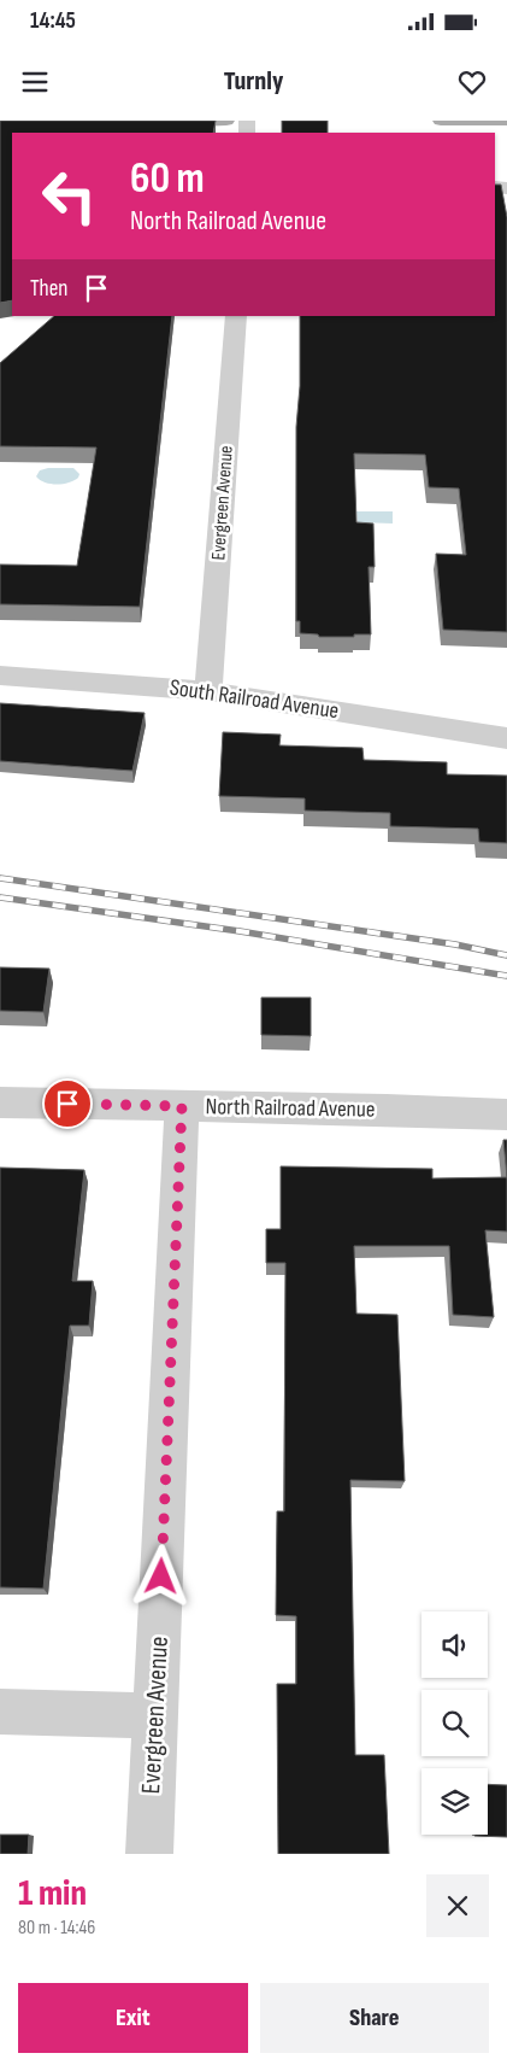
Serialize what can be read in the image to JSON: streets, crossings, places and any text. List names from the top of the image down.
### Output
{
  "streets": {
    "street": ["Evergreen Avenue", "South Railroad Avenue", "North Railroad Avenue"]
  },
  "crossings": [
    ["Evergreen Avenue", "South Railroad Avenue"],
    ["Evergreen Avenue", "North Railroad Avenue"]
  ],
  "page": {
    "status": "14:45",
    "header": "Turnly",
    "turn": ["60 m", "North Railroad Avenue"],
    "then": "Then",
    "heading": ["1 min", "80 m · 14:46"],
    "buttons": ["Exit", "Share"]
  }
}
